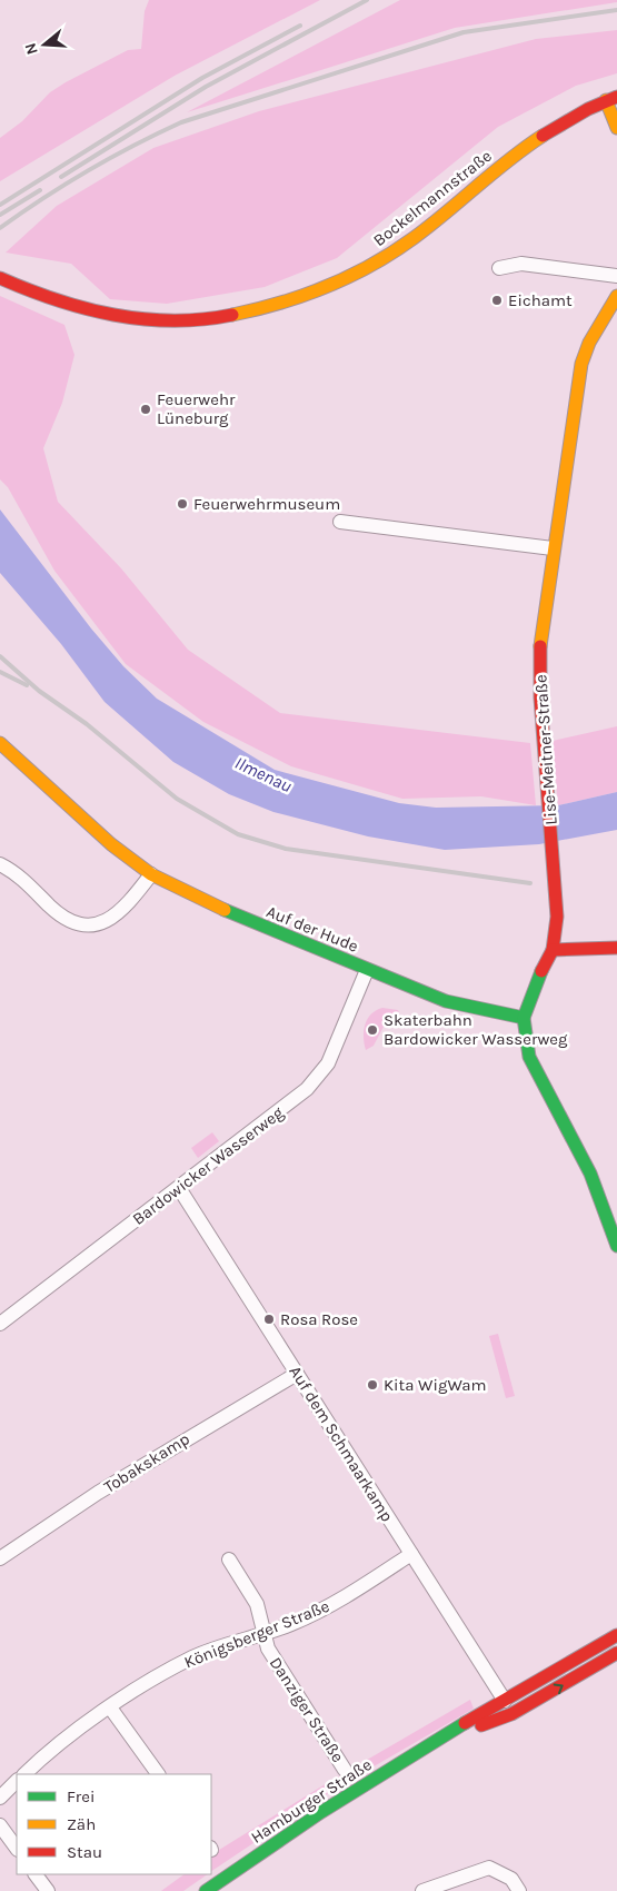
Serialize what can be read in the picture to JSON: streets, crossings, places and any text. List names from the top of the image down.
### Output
{
  "streets": {
    "main road": [
      "Bockelmannstraße",
      "Lise-Meitner-Straße",
      "Auf der Hude",
      "Hamburger Straße"
    ],
    "street": [
      "Bardowicker Wasserweg",
      "Auf dem Schmaarkamp",
      "Tobakskamp",
      "Königsberger Straße",
      "Danziger Straße"
    ]
  },
  "crossings": [
    ["Auf der Hude", "Bardowicker Wasserweg"],
    ["Bardowicker Wasserweg", "Auf dem Schmaarkamp"],
    ["Auf dem Schmaarkamp", "Tobakskamp"],
    ["Auf dem Schmaarkamp", "Königsberger Straße"],
    ["Königsberger Straße", "Danziger Straße"]
  ],
  "water": ["Ilmenau"],
  "places": [
    "Eichamt",
    "Feuerwehr Lüneburg",
    "Feuerwehrmuseum",
    "Skaterbahn Bardowicker Wasserweg",
    "Rosa Rose",
    "Kita WigWam"
  ],
  "legend": ["Frei", "Zäh", "Stau"],
  "north": "left"
}
